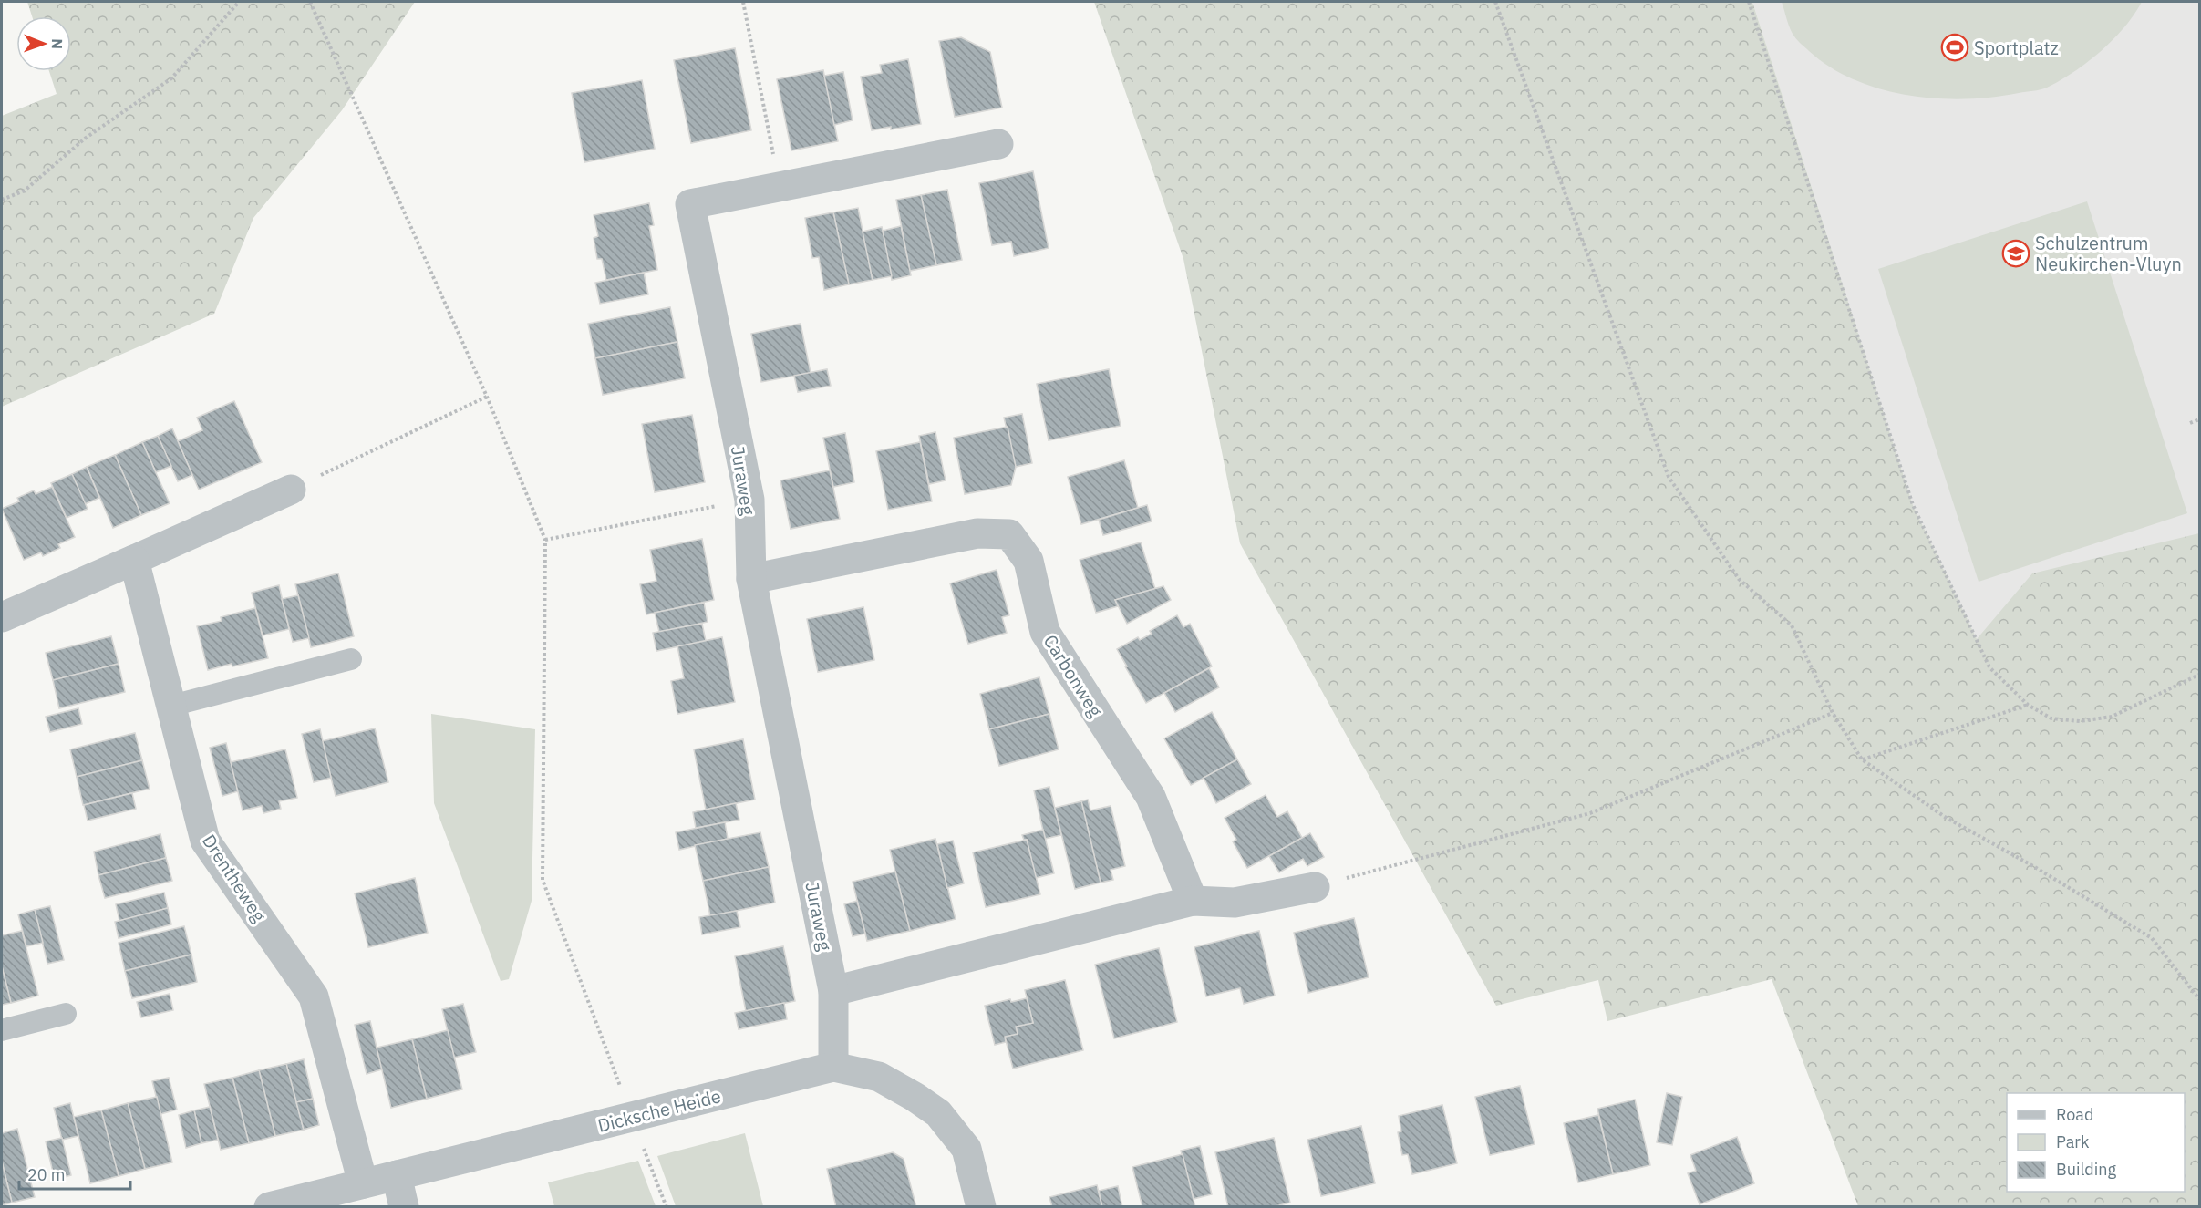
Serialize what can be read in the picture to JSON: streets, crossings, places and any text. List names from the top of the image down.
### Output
{
  "streets": {
    "street": [
      "Juraweg",
      "Carbonweg",
      "Drentheweg",
      "Dicksche Heide"
    ]
  },
  "crossings": [
    ["Juraweg", "Carbonweg"],
    ["Juraweg", "Dicksche Heide"],
    ["Drentheweg", "Dicksche Heide"]
  ],
  "places": {
    "sports": ["Sportplatz"],
    "school or university": ["Schulzentrum Neukirchen-Vluyn"]
  },
  "legend": ["Road", "Park", "Building"],
  "scale_bar": "20 m",
  "north": "right"
}
